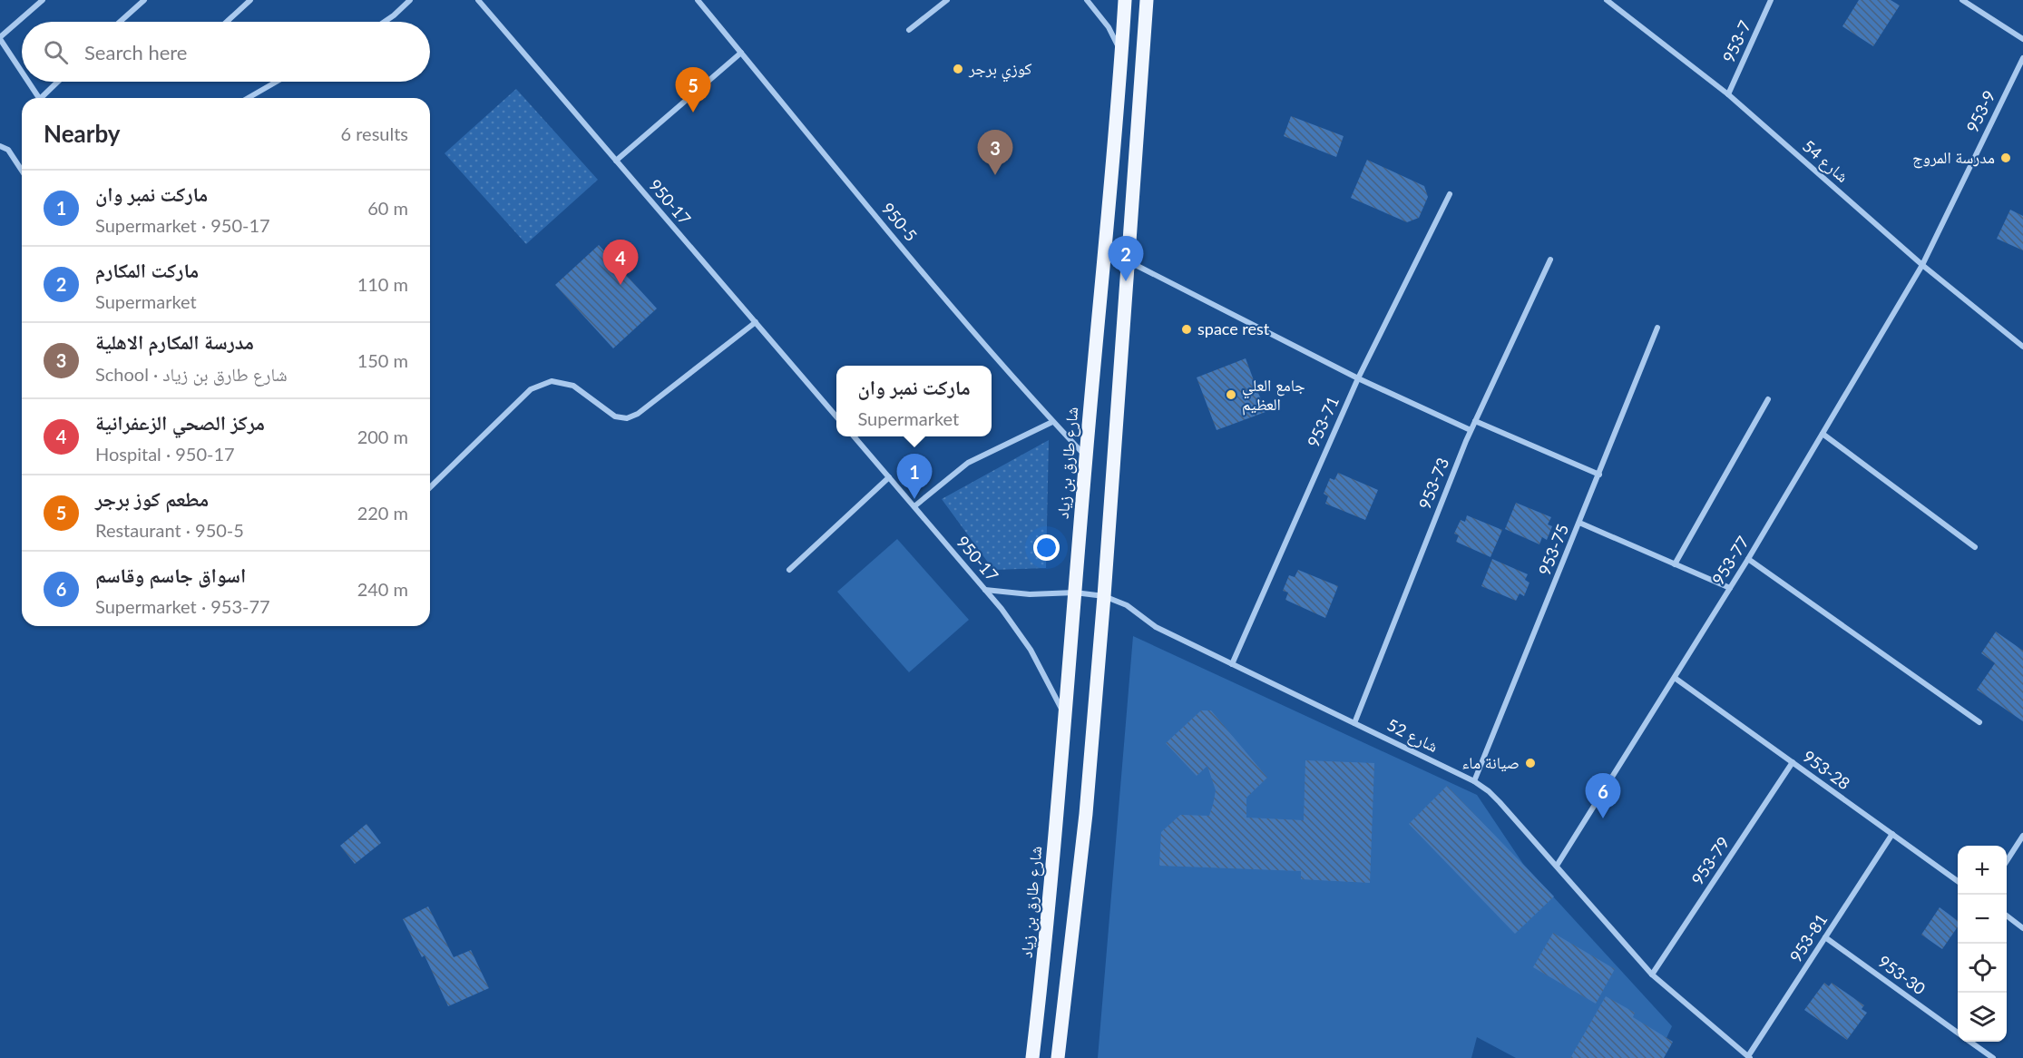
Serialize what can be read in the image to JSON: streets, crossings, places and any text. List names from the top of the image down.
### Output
{
  "streets": {
    "main road": ["شارع طارق بن زياد"],
    "street": [
      "953-7",
      "953-9",
      "شارع 54",
      "950-17",
      "950-5",
      "953-71",
      "953-73",
      "953-75",
      "953-77",
      "شارع 52",
      "953-28",
      "953-79",
      "953-81",
      "953-30"
    ]
  },
  "crossings": [
    ["953-7", "شارع 54"],
    ["953-9", "شارع 54"],
    ["953-9", "953-77"],
    ["شارع 54", "953-77"],
    ["950-17", "شارع طارق بن زياد"],
    ["950-17", "شارع 52"],
    ["950-5", "شارع طارق بن زياد"],
    ["953-71", "شارع 52"],
    ["شارع طارق بن زياد", "شارع 52"],
    ["953-73", "شارع 52"],
    ["953-75", "شارع 52"],
    ["953-77", "شارع 52"],
    ["953-77", "953-28"],
    ["شارع 52", "953-79"],
    ["شارع 52", "953-81"],
    ["953-28", "953-79"],
    ["953-28", "953-81"],
    ["953-81", "953-30"]
  ],
  "places": [
    "كوزي برجر",
    "مدرسة المروج",
    "space rest",
    "جامع العلي العظيم",
    "صيانة ماء"
  ],
  "page": {
    "search": "Search here",
    "pins": [
      "5",
      "3",
      "2",
      "4",
      "1",
      "6"
    ],
    "heading": ["Nearby", "6 results"],
    "list": [
      {
        "mark": "1",
        "name": "ماركت نمبر وان",
        "note": "Supermarket · 950-17",
        "value": "60 m"
      },
      {
        "mark": "2",
        "name": "ماركت المكارم",
        "note": "Supermarket",
        "value": "110 m"
      },
      {
        "mark": "3",
        "name": "مدرسة المكارم الاهلية",
        "note": "School · شارع طارق بن زياد",
        "value": "150 m"
      },
      {
        "mark": "4",
        "name": "مركز الصحي الزعفرانية",
        "note": "Hospital · 950-17",
        "value": "200 m"
      },
      {
        "mark": "5",
        "name": "مطعم كوز برجر",
        "note": "Restaurant · 950-5",
        "value": "220 m"
      },
      {
        "mark": "6",
        "name": "اسواق جاسم وقاسم",
        "note": "Supermarket · 953-77",
        "value": "240 m"
      }
    ],
    "popup": ["ماركت نمبر وان", "Supermarket"],
    "map_buttons": ["+", "−"]
  }
}
